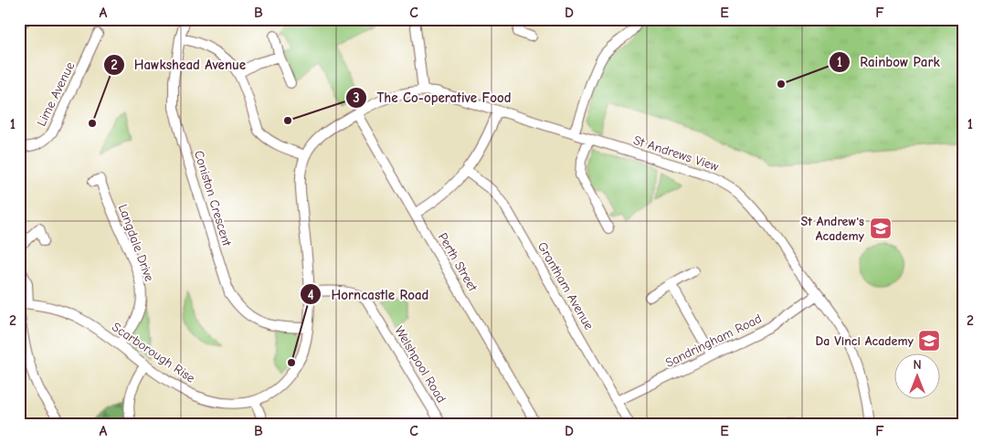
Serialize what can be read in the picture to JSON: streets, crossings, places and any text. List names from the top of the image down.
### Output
{
  "streets": {
    "street": [
      "Lime Avenue",
      "St Andrews View",
      "Coniston Crescent",
      "Langdale Drive",
      "Perth Street",
      "Grantham Avenue",
      "Sandringham Road",
      "Scarborough Rise",
      "Welshpool Road"
    ]
  },
  "crossings": [
    ["St Andrews View", "Sandringham Road"],
    ["St Andrews View", "Scarborough Rise"],
    ["Coniston Crescent", "Scarborough Rise"],
    ["Langdale Drive", "Scarborough Rise"],
    ["Perth Street", "Scarborough Rise"],
    ["Grantham Avenue", "Sandringham Road"],
    ["Scarborough Rise", "Welshpool Road"]
  ],
  "places": {
    "other": [
      "Rainbow Park",
      "The Co-operative Food",
      "Hawkshead Avenue",
      "Horncastle Road"
    ],
    "school or university": ["St Andrew's Academy", "Da Vinci Academy"]
  },
  "north": "top",
  "grid": {
    "columns": [
      "A",
      "B",
      "C",
      "D",
      "E",
      "F"
    ],
    "rows": ["1", "2"]
  }
}
